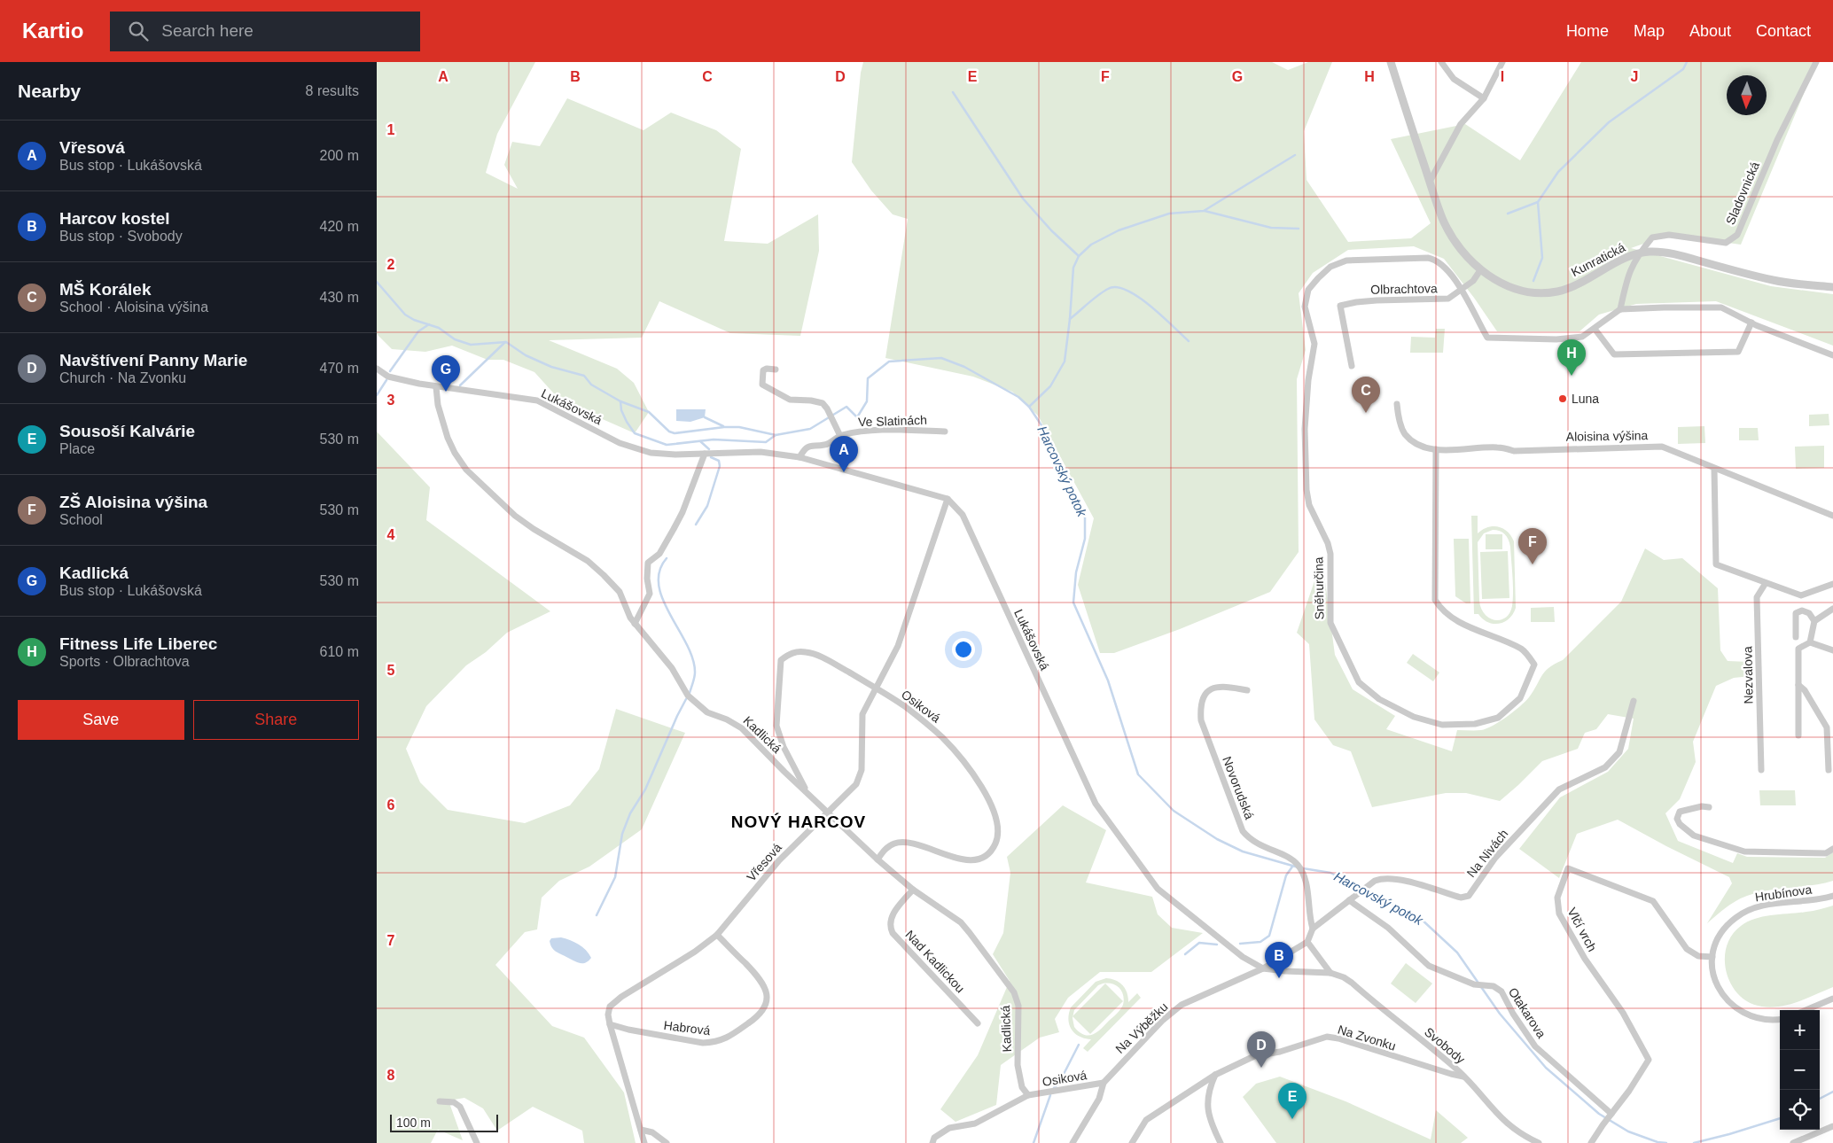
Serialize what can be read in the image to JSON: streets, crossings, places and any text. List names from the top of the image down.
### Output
{
  "streets": {
    "street": [
      "Sladovnická",
      "Kunratická",
      "Olbrachtova",
      "Lukášovská",
      "Ve Slatinách",
      "Aloisina výšina",
      "Sněhurčina",
      "Nezvalova",
      "Osiková",
      "Kadlická",
      "Novorudská",
      "Na Nivách",
      "Vřesová",
      "Hrubínova",
      "Vlčí vrch",
      "Nad Kadlickou",
      "Otakarova",
      "Habrová",
      "Na Výběžku",
      "Na Zvonku",
      "Svobody"
    ]
  },
  "crossings": [
    ["Sladovnická", "Kunratická"],
    ["Kunratická", "Olbrachtova"],
    ["Olbrachtova", "Sněhurčina"],
    ["Lukášovská", "Ve Slatinách"],
    ["Lukášovská", "Kadlická"],
    ["Lukášovská", "Vřesová"],
    ["Lukášovská", "Na Výběžku"],
    ["Lukášovská", "Svobody"],
    ["Aloisina výšina", "Sněhurčina"],
    ["Osiková", "Kadlická"],
    ["Osiková", "Vřesová"],
    ["Osiková", "Na Výběžku"],
    ["Kadlická", "Vřesová"],
    ["Kadlická", "Nad Kadlickou"],
    ["Novorudská", "Na Nivách"],
    ["Na Nivách", "Otakarova"],
    ["Vřesová", "Habrová"],
    ["Hrubínova", "Vlčí vrch"],
    ["Vlčí vrch", "Otakarova"],
    ["Na Výběžku", "Svobody"],
    ["Na Zvonku", "Svobody"]
  ],
  "districts": ["NOVÝ HARCOV"],
  "water": ["Harcovský potok"],
  "places": ["Luna"],
  "scale_bar": "100 m",
  "north": "bottom",
  "page": {
    "header": "Kartio",
    "search": "Search here",
    "nav": [
      "Home",
      "Map",
      "About",
      "Contact"
    ],
    "heading": ["Nearby", "8 results"],
    "list": [
      {
        "mark": "A",
        "name": "Vřesová",
        "note": "Bus stop · Lukášovská",
        "value": "200 m"
      },
      {
        "mark": "B",
        "name": "Harcov kostel",
        "note": "Bus stop · Svobody",
        "value": "420 m"
      },
      {
        "mark": "C",
        "name": "MŠ Korálek",
        "note": "School · Aloisina výšina",
        "value": "430 m"
      },
      {
        "mark": "D",
        "name": "Navštívení Panny Marie",
        "note": "Church · Na Zvonku",
        "value": "470 m"
      },
      {
        "mark": "E",
        "name": "Sousoší Kalvárie",
        "note": "Place",
        "value": "530 m"
      },
      {
        "mark": "F",
        "name": "ZŠ Aloisina výšina",
        "note": "School",
        "value": "530 m"
      },
      {
        "mark": "G",
        "name": "Kadlická",
        "note": "Bus stop · Lukášovská",
        "value": "530 m"
      },
      {
        "mark": "H",
        "name": "Fitness Life Liberec",
        "note": "Sports · Olbrachtova",
        "value": "610 m"
      }
    ],
    "pins": [
      "H",
      "G",
      "C",
      "A",
      "F",
      "B",
      "D",
      "E"
    ],
    "buttons": ["Save", "Share"],
    "map_buttons": ["+", "−"],
    "scale": "100 m"
  },
  "grid": {
    "columns": [
      "A",
      "B",
      "C",
      "D",
      "E",
      "F",
      "G",
      "H",
      "I",
      "J"
    ],
    "rows": [
      "1",
      "2",
      "3",
      "4",
      "5",
      "6",
      "7",
      "8"
    ]
  }
}
